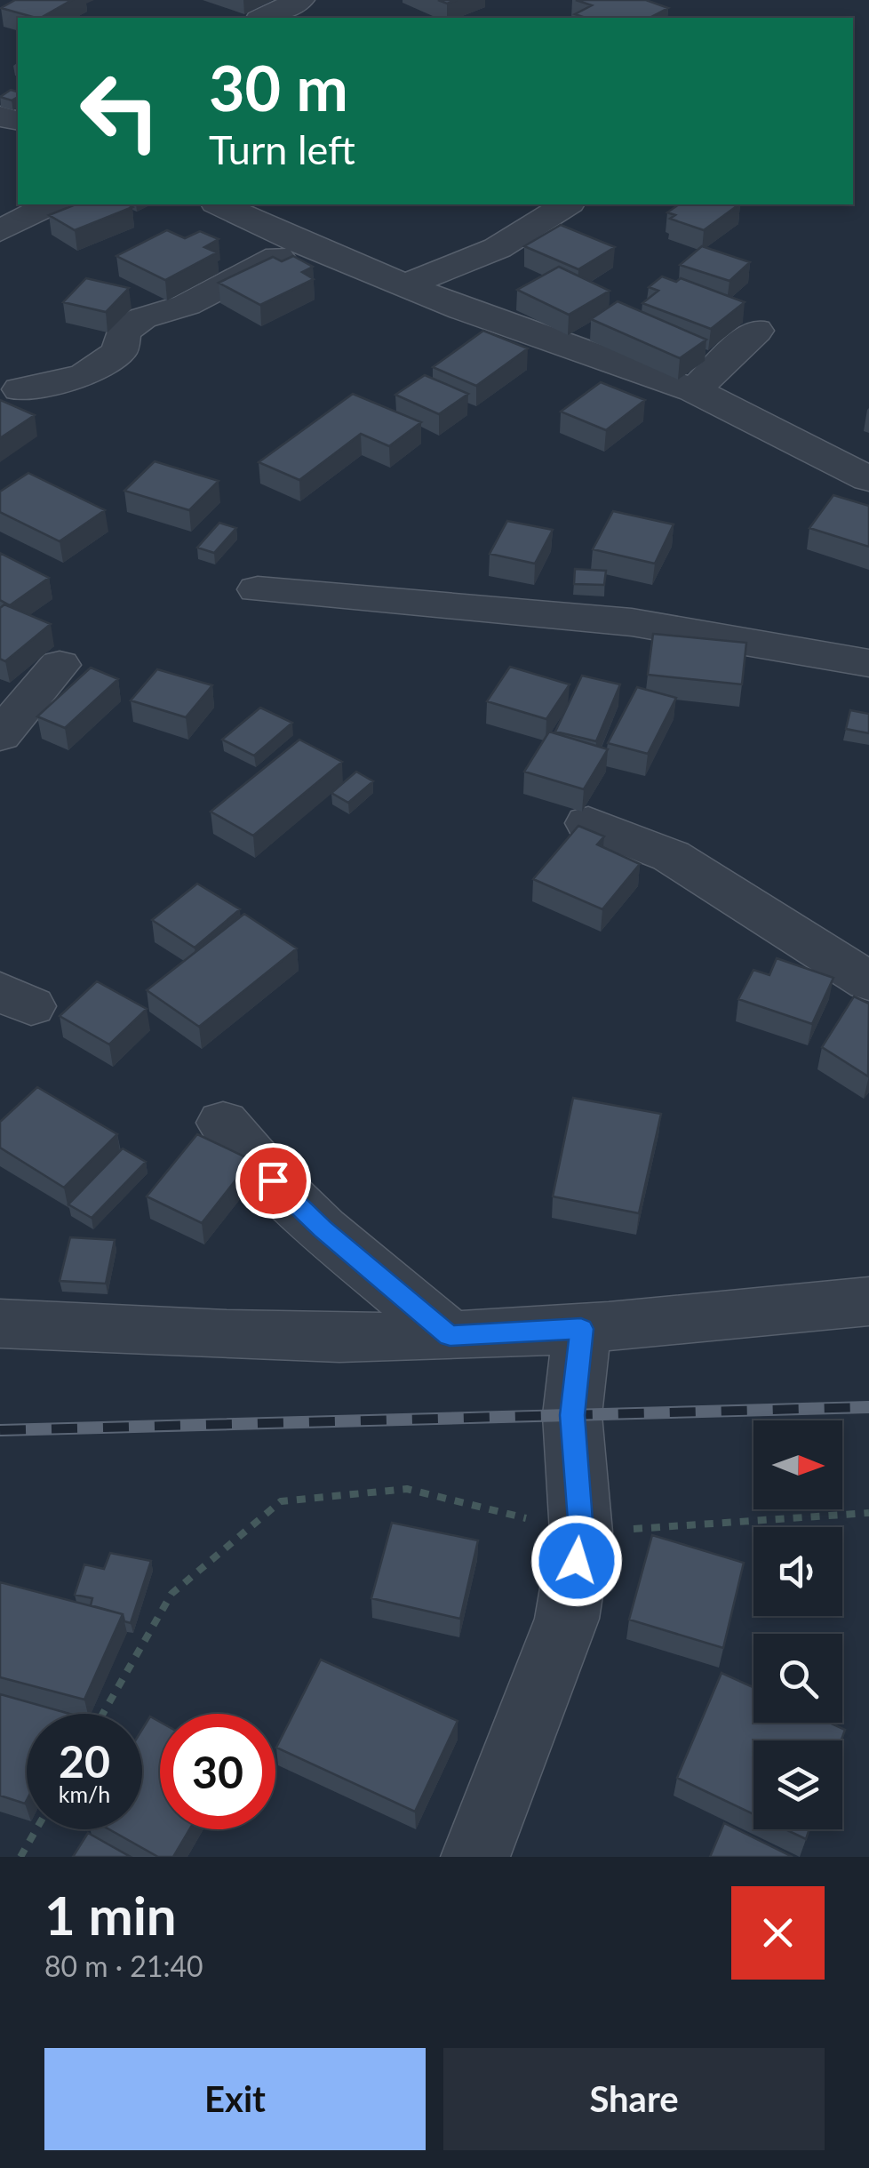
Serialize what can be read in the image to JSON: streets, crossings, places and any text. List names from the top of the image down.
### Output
{
  "north": "right",
  "page": {
    "turn": ["30 m", "Turn left"],
    "speed": "20 km/h",
    "limit": "30",
    "heading": ["1 min", "80 m · 21:40"],
    "buttons": ["Exit", "Share"]
  }
}
